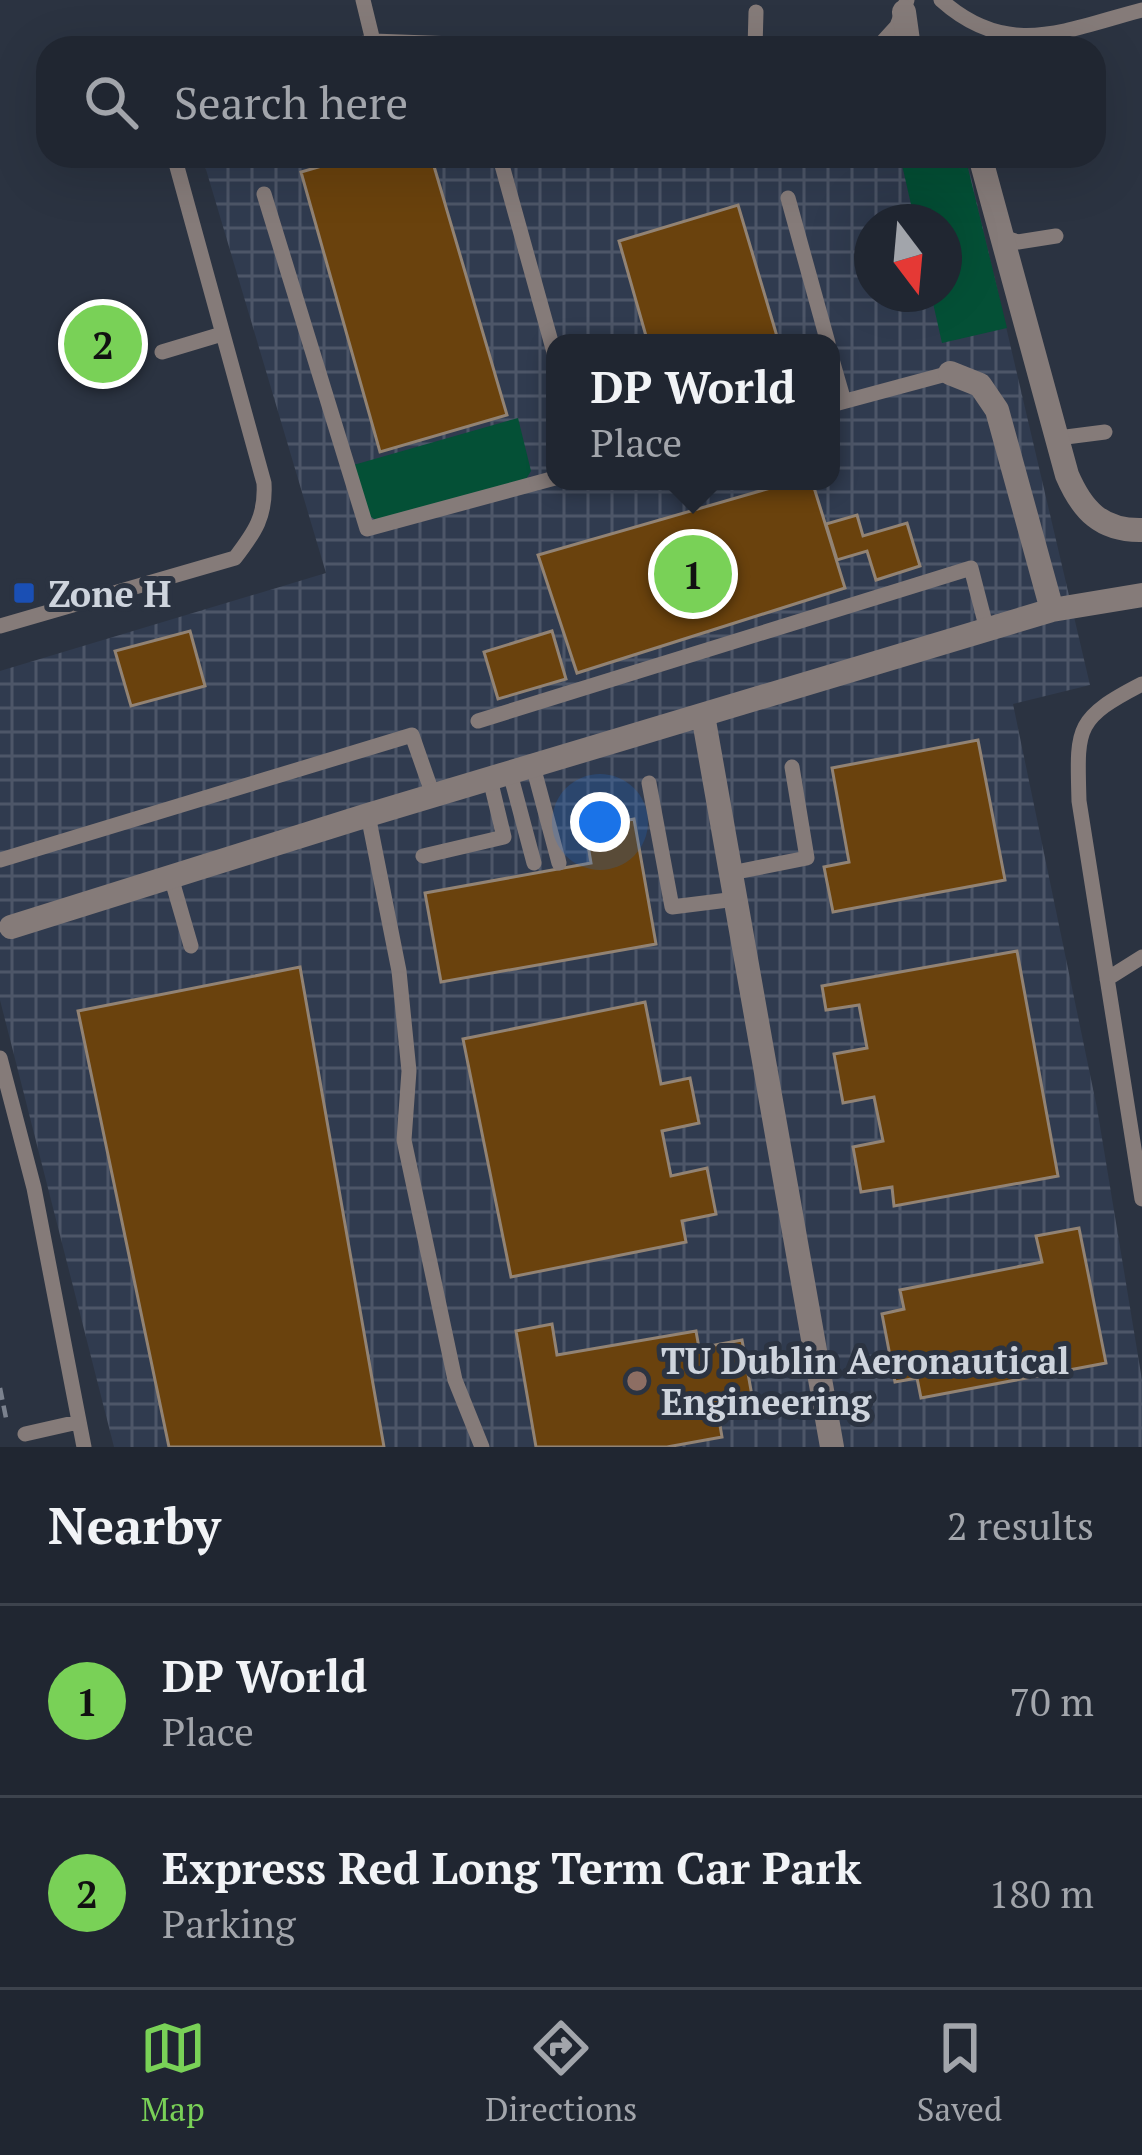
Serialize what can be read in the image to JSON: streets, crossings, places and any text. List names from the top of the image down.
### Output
{
  "places": {
    "transit": ["Zone H"],
    "other": ["TU Dublin Aeronautical Engineering"]
  },
  "north": "bottom",
  "page": {
    "search": "Search here",
    "pins": ["2", "1"],
    "popup": ["DP World", "Place"],
    "heading": ["Nearby", "2 results"],
    "list": [
      {
        "mark": "1",
        "name": "DP World",
        "note": "Place",
        "value": "70 m"
      },
      {
        "mark": "2",
        "name": "Express Red Long Term Car Park",
        "note": "Parking",
        "value": "180 m"
      }
    ],
    "nav": ["Map", "Directions", "Saved"]
  }
}
